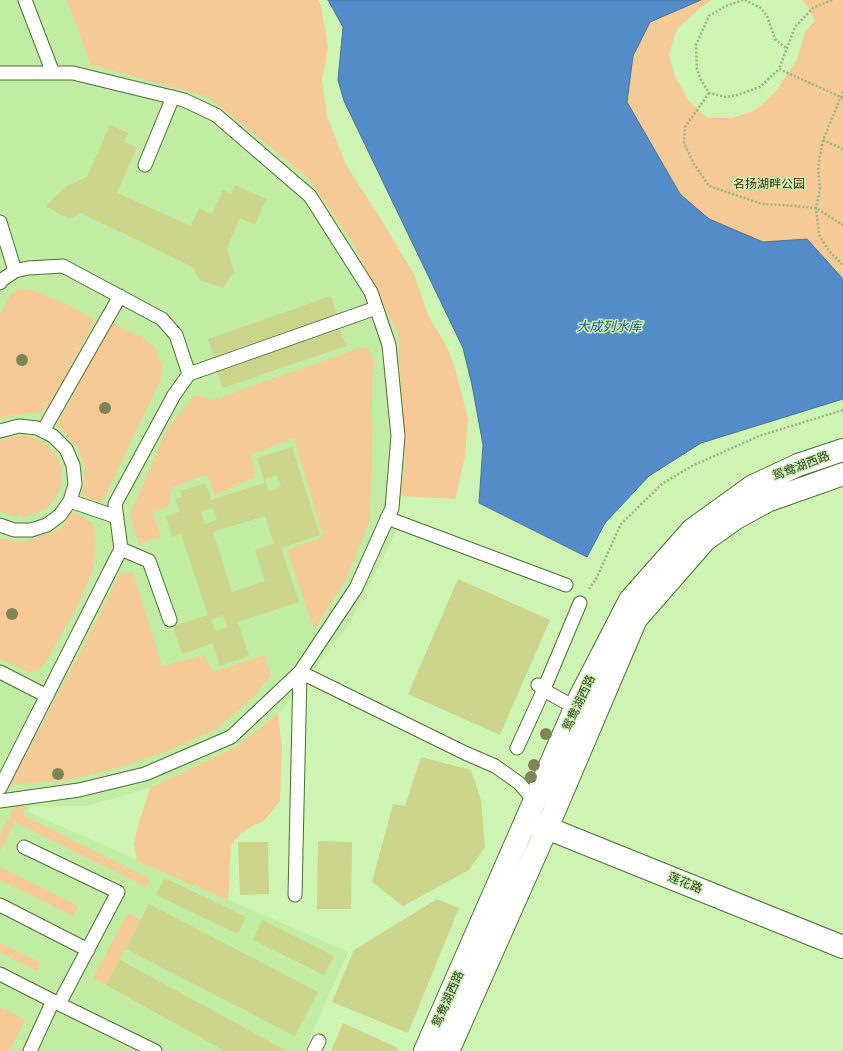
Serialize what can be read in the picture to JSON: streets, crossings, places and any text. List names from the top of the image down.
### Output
{
  "streets": {
    "main road": ["鸳鸯湖西路", "莲花路"]
  },
  "crossings": [
    ["鸳鸯湖西路", "莲花路"]
  ],
  "water": ["大成列水库"],
  "parks": ["名扬湖畔公园"]
}
